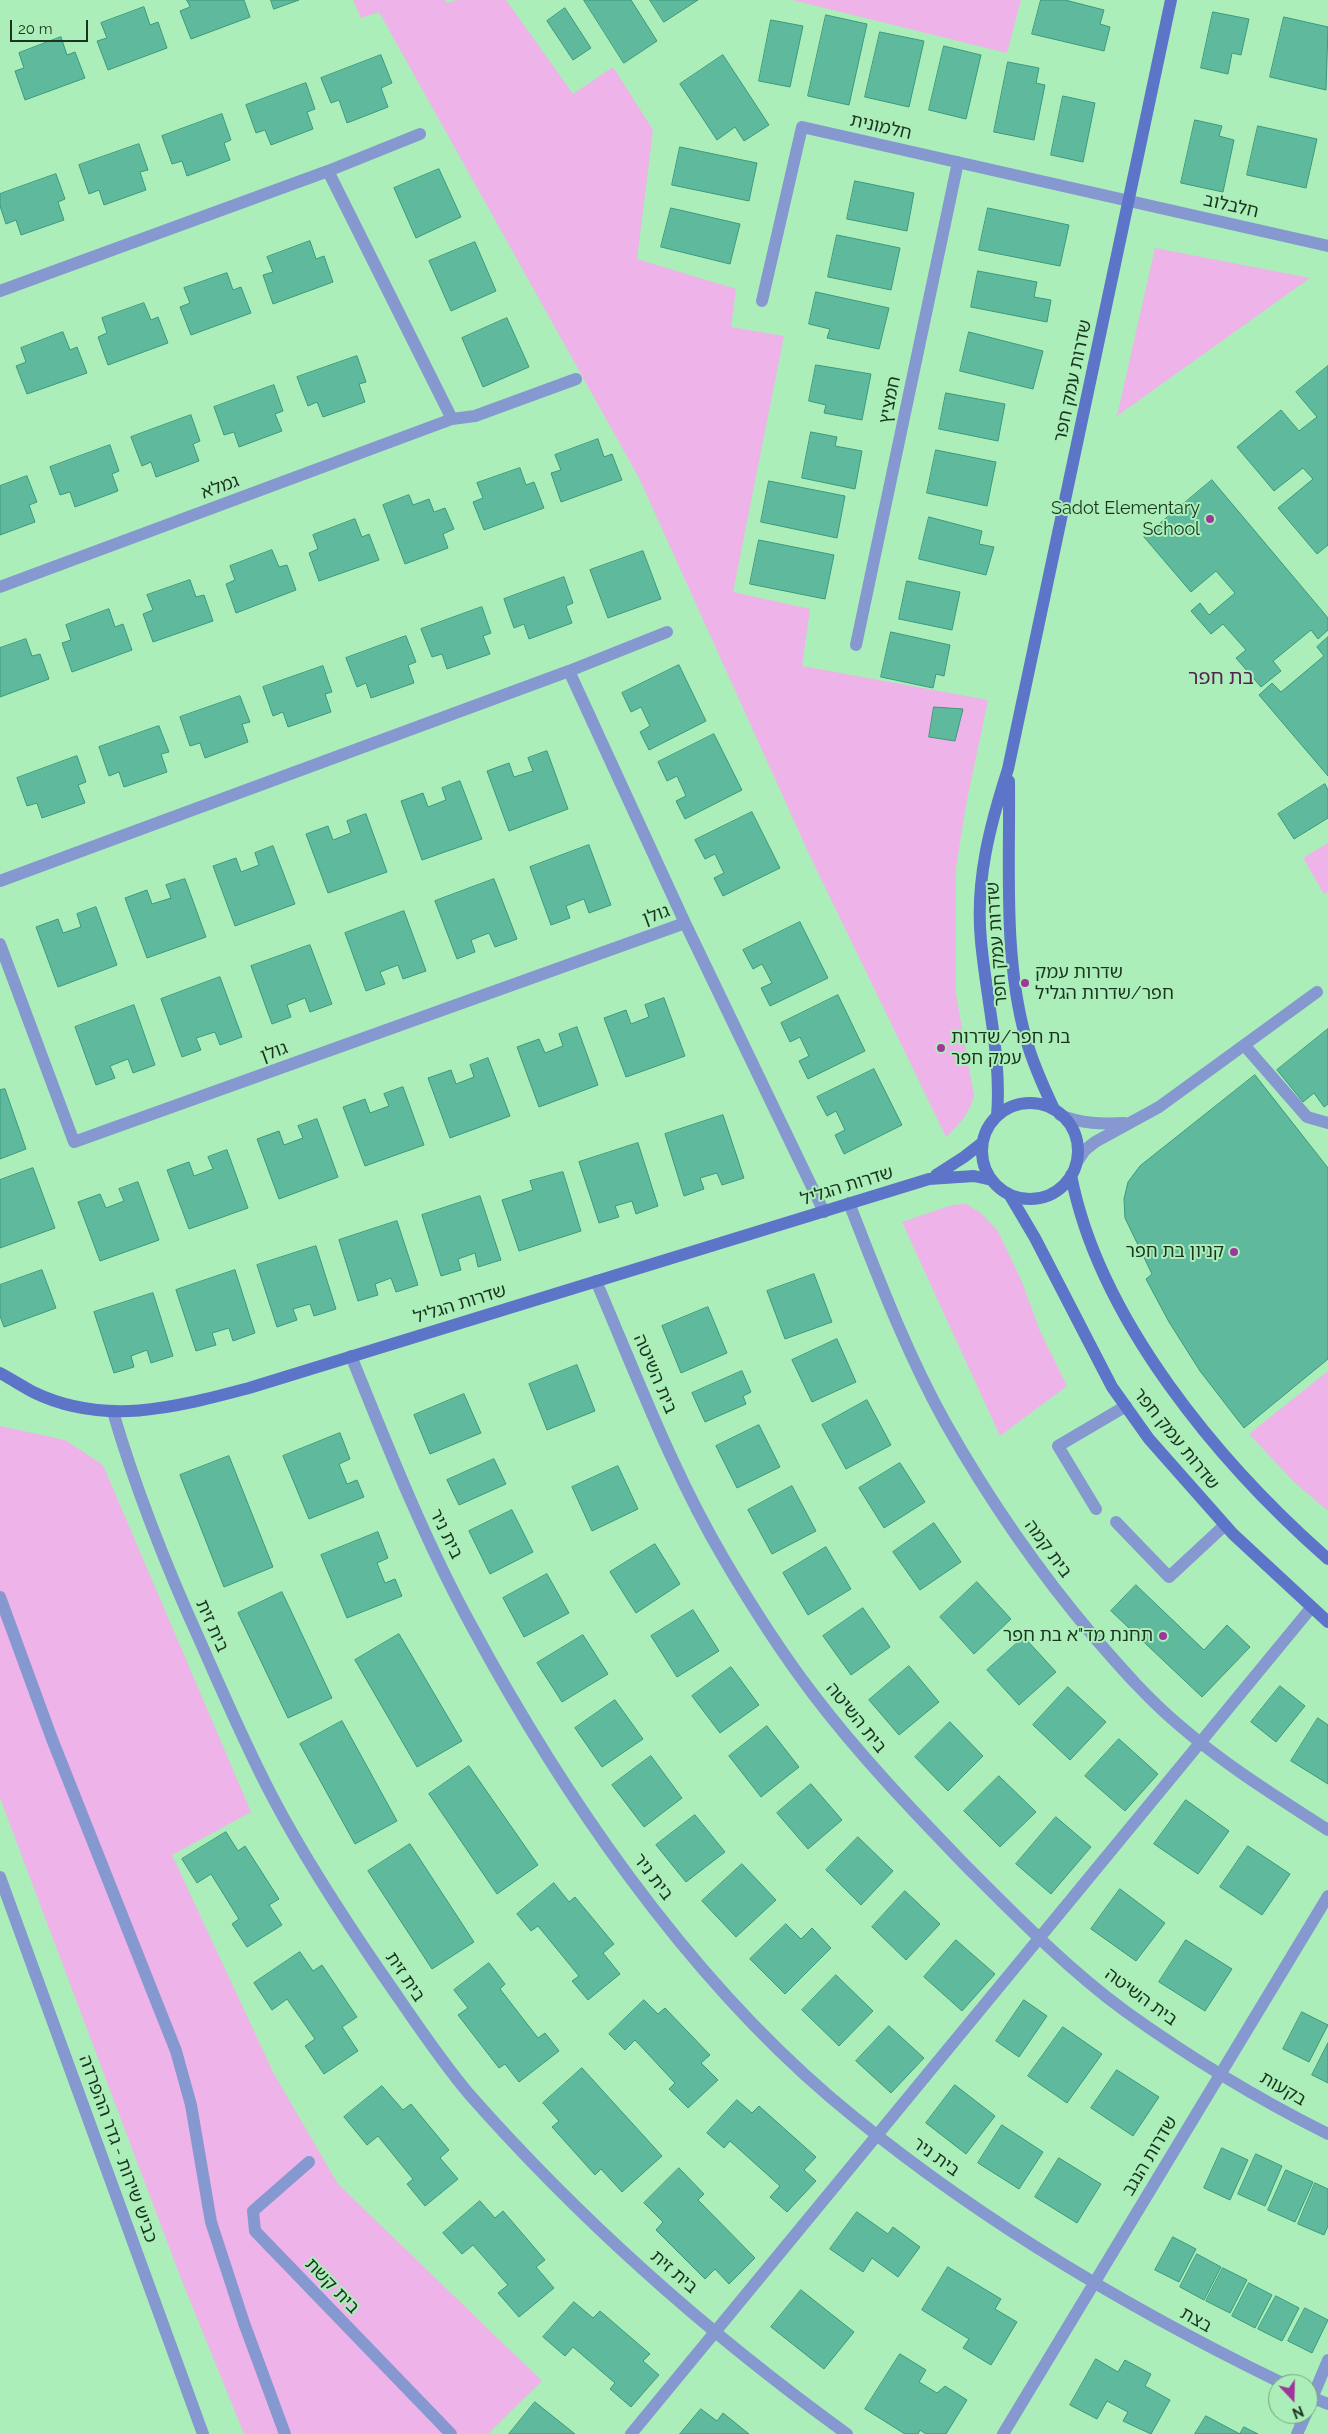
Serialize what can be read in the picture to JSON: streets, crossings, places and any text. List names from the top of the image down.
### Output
{
  "streets": {
    "street": [
      "חלמונית",
      "חלבלוב",
      "שדרות עמק חפר",
      "חמציץ",
      "גמלא",
      "גולן",
      "שדרות הגליל",
      "בית השיטה",
      "בית ניר",
      "בית קמה",
      "בית זית",
      "בקעות",
      "כביש שירות - גדר ההפרדה",
      "שדרות הנגב",
      "בית קשת",
      "בצת"
    ]
  },
  "crossings": [
    ["חלמונית", "חלבלוב"],
    ["חלמונית", "שדרות עמק חפר"],
    ["חלמונית", "חמציץ"],
    ["חלבלוב", "שדרות עמק חפר"],
    ["שדרות עמק חפר", "שדרות הגליל"],
    ["גולן", "שדרות הגליל"],
    ["שדרות הגליל", "בית השיטה"],
    ["שדרות הגליל", "בית ניר"],
    ["שדרות הגליל", "בית קמה"],
    ["שדרות הגליל", "בית זית"],
    ["בית השיטה", "בקעות"],
    ["בית השיטה", "שדרות הנגב"],
    ["בית ניר", "שדרות הנגב"],
    ["בית ניר", "בצת"],
    ["בקעות", "שדרות הנגב"],
    ["שדרות הנגב", "בצת"]
  ],
  "districts": ["בת חפר"],
  "places": [
    "Sadot Elementary School",
    "שדרות עמק חפר/שדרות הגליל",
    "בת חפר/שדרות עמק חפר",
    "קניון בת חפר",
    "תחנת מד\"א בת חפר"
  ],
  "scale_bar": "20 m",
  "north": "bottom"
}
